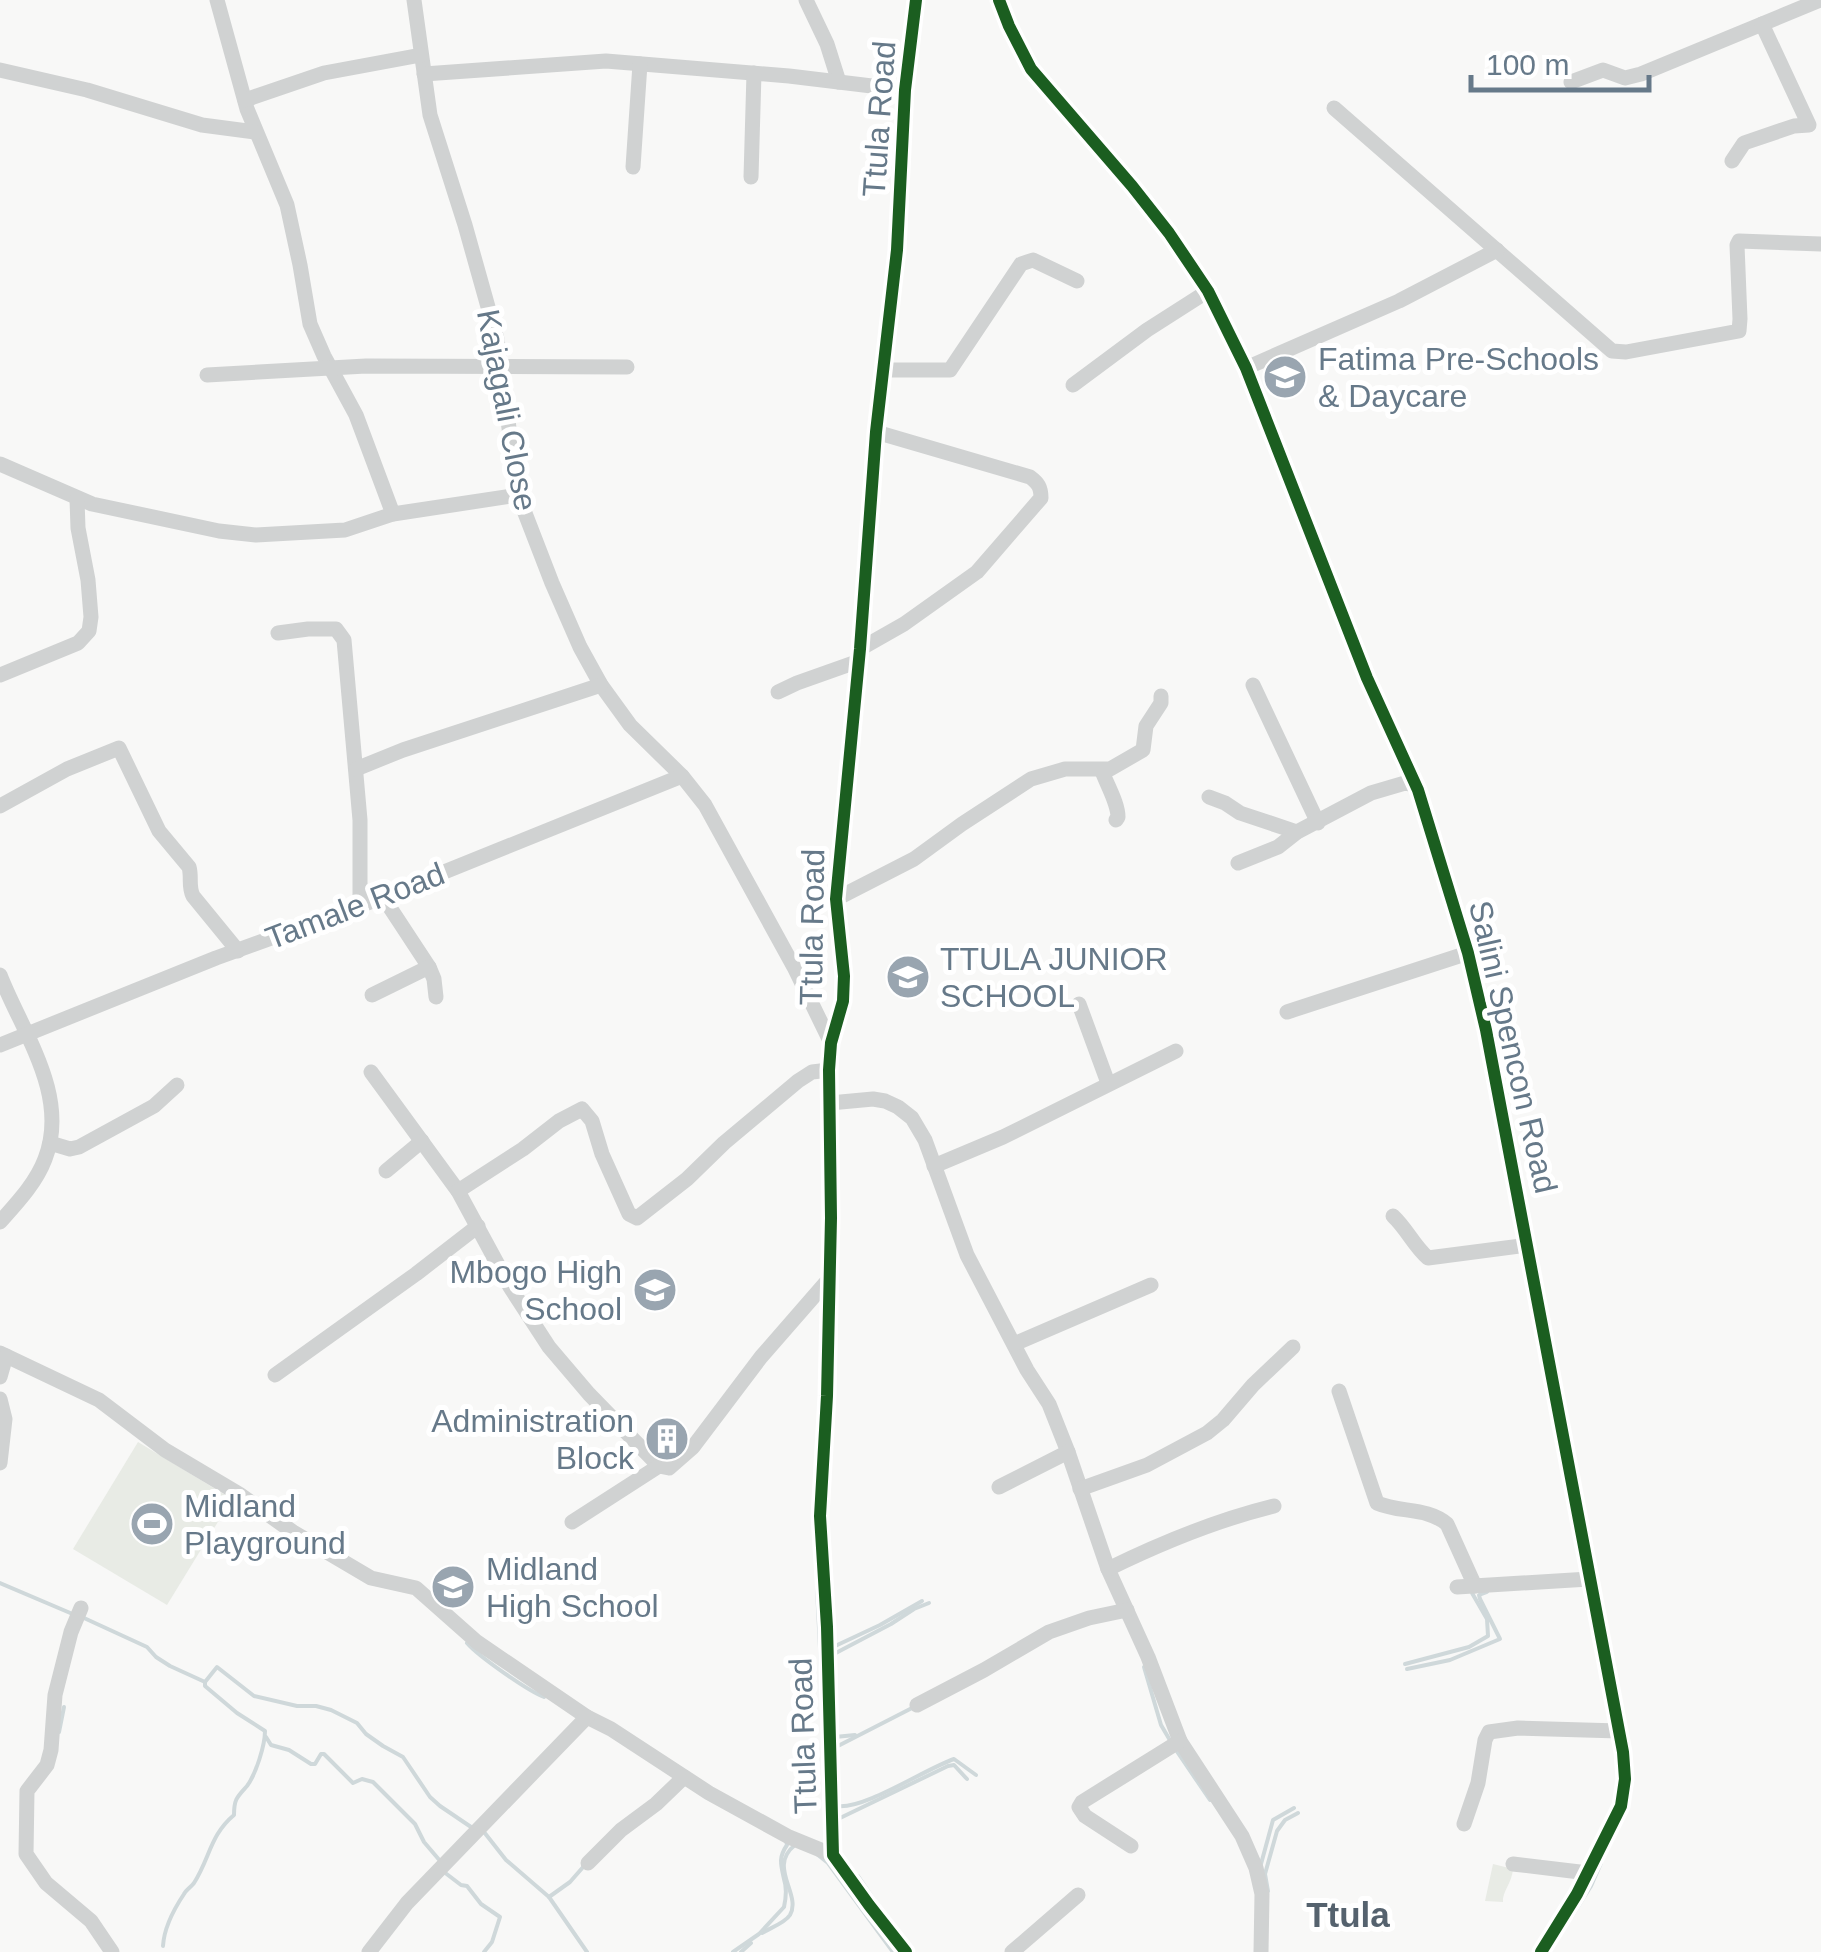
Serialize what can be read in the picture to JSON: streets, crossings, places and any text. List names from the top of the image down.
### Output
{
  "streets": {
    "street": [
      "Ttula Road",
      "Kajagali Close",
      "Tamale Road",
      "Salini Spencon Road"
    ]
  },
  "crossings": [
    ["Ttula Road", "Kajagali Close"],
    ["Kajagali Close", "Tamale Road"]
  ],
  "districts": ["Ttula"],
  "places": {
    "school or university": [
      "Fatima Pre-Schools & Daycare",
      "TTULA JUNIOR SCHOOL",
      "Mbogo High School",
      "Midland High School"
    ],
    "building": ["Administration Block"],
    "sports": ["Midland Playground"]
  },
  "scale_bar": "100 m"
}
